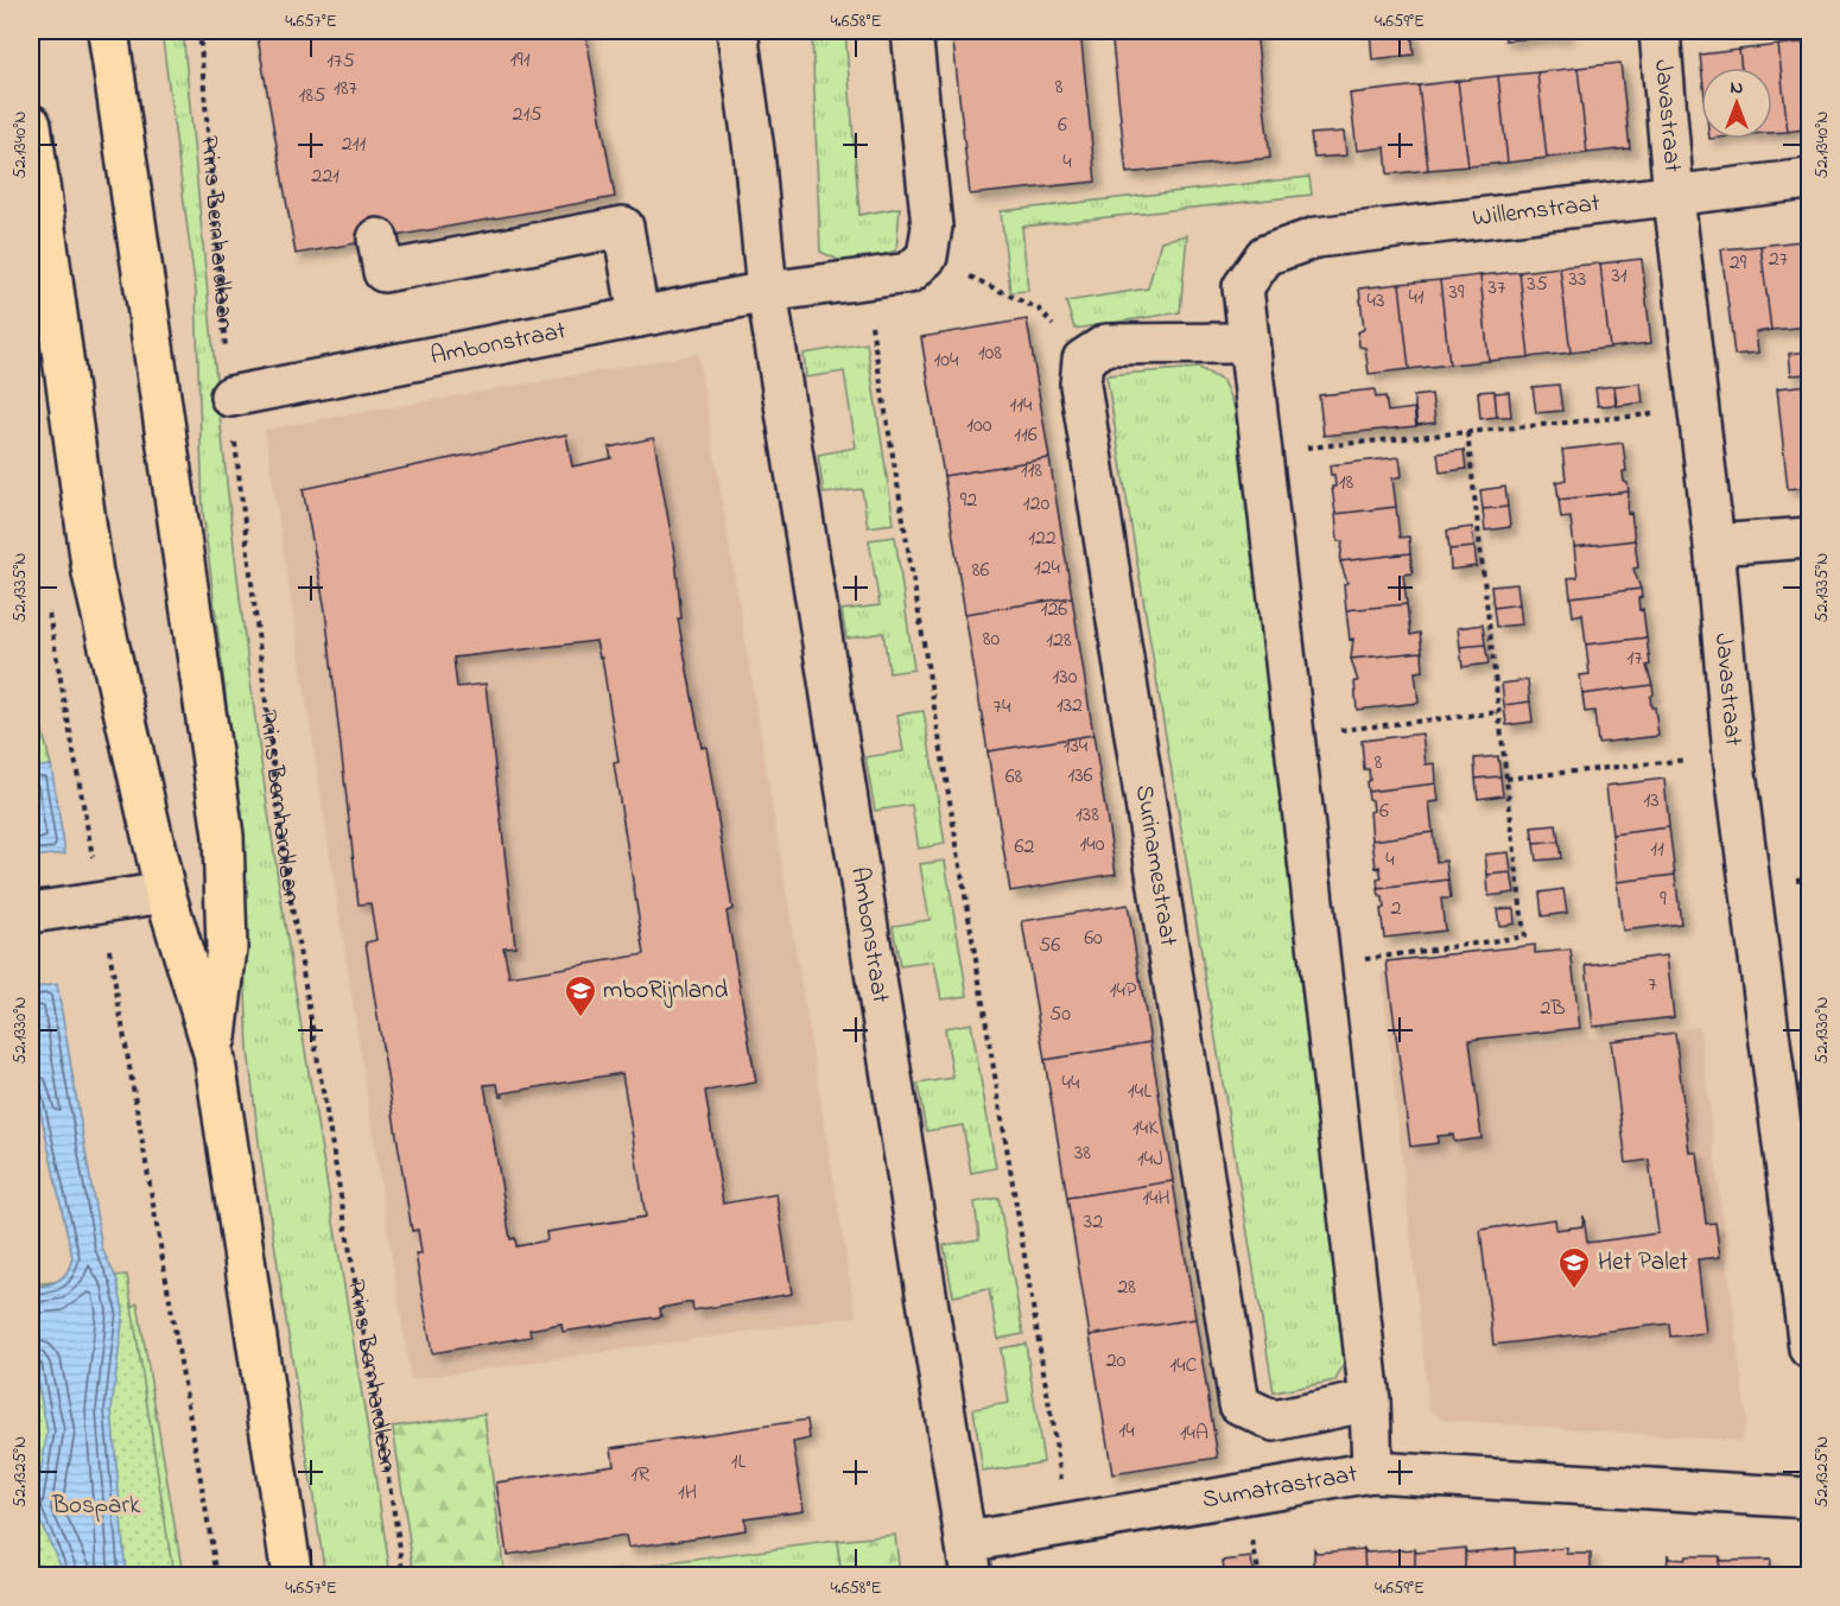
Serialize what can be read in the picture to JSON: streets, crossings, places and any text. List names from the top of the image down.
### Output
{
  "streets": {
    "street": [
      "Javastraat",
      "Willemstraat",
      "Ambonstraat",
      "Surinamestraat",
      "Sumatrastraat"
    ],
    "path": ["Prins Bernhardlaan"]
  },
  "crossings": [
    ["Javastraat", "Willemstraat"],
    ["Prins Bernhardlaan", "Ambonstraat"],
    ["Ambonstraat", "Sumatrastraat"]
  ],
  "parks": ["Bospark"],
  "places": {
    "school or university": ["mboRijnland", "Het Palet"]
  },
  "house_numbers": [
    "191",
    "175",
    "8",
    "187",
    "185",
    "215",
    "6",
    "211",
    "4",
    "221",
    "27",
    "29",
    "31",
    "33",
    "35",
    "37",
    "39",
    "41",
    "43",
    "108",
    "104",
    "114",
    "100",
    "116",
    "118",
    "18",
    "92",
    "120",
    "122",
    "124",
    "86",
    "126",
    "80",
    "128",
    "17",
    "130",
    "132",
    "74",
    "134",
    "8",
    "136",
    "68",
    "13",
    "6",
    "138",
    "140",
    "62",
    "11",
    "4",
    "9",
    "2",
    "60",
    "56",
    "7",
    "14P",
    "2B",
    "50",
    "44",
    "14L",
    "14K",
    "38",
    "14J",
    "14H",
    "32",
    "28",
    "20",
    "14C",
    "14",
    "14A",
    "1L",
    "1R",
    "1H"
  ],
  "north": "top",
  "coordinates": [
    "4.657°E",
    "4.658°E",
    "4.659°E",
    "52.1340°N",
    "52.1335°N",
    "52.1330°N",
    "52.1325°N"
  ]
}
